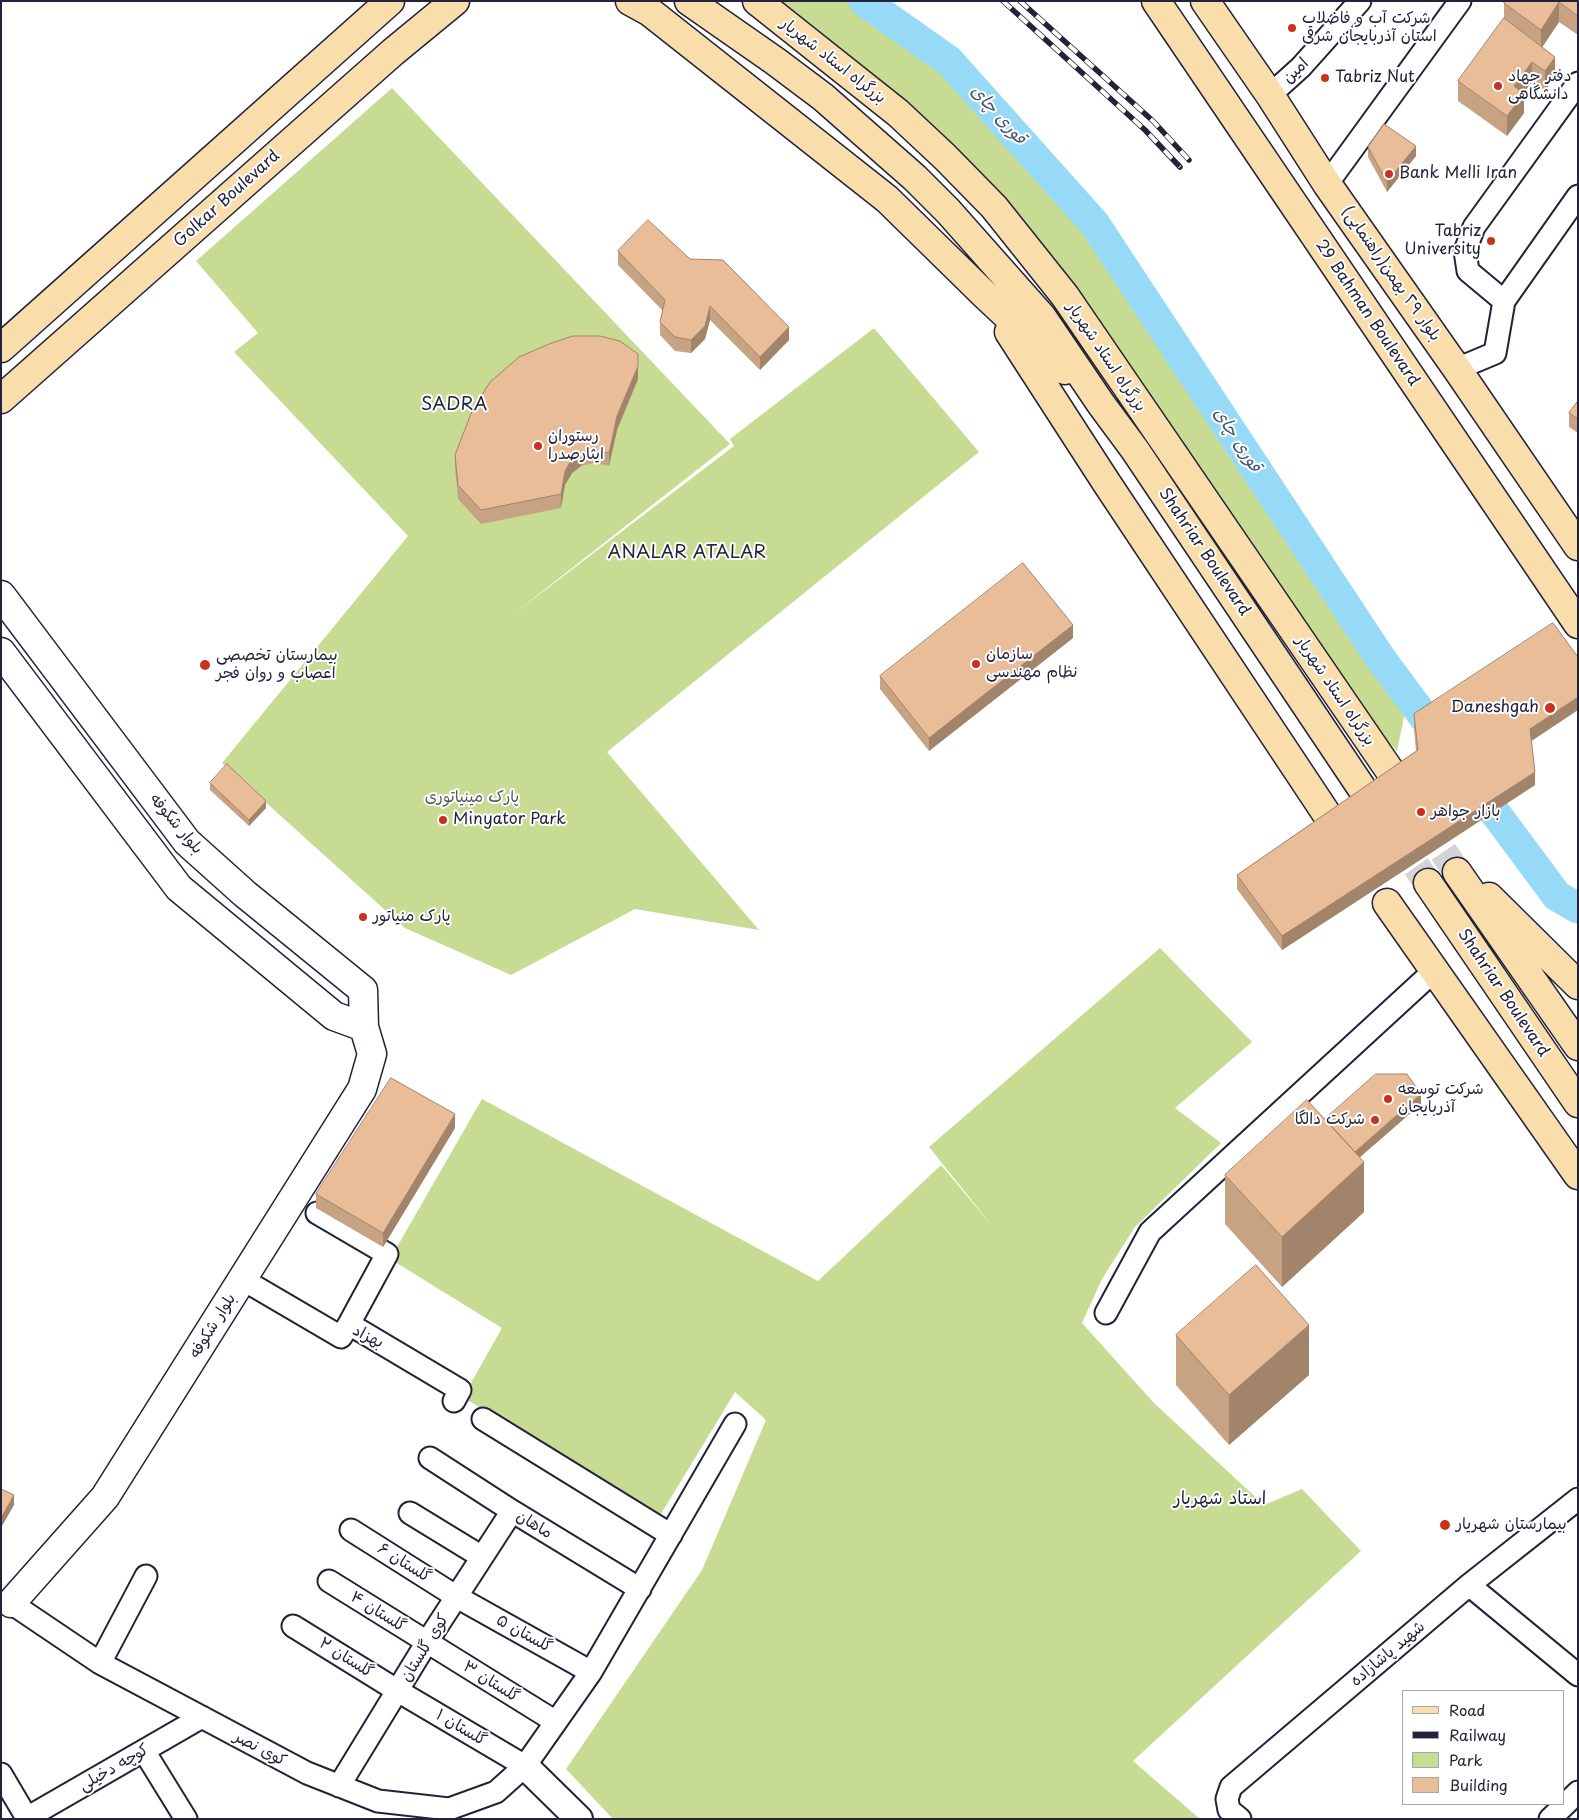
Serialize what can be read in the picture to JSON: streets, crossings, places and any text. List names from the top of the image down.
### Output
{
  "streets": {
    "main road": [
      "بزرگراه استاد شهریار",
      "Golkar Boulevard",
      "بلوار ٢٩ بهمن(راهنمایی)",
      "29 Bahman Boulevard",
      "Shahriar Boulevard",
      "بلوار شکوفه"
    ],
    "street": [
      "امین",
      "بهزاد",
      "ماهان",
      "گلستان ۶",
      "گلستان ۴",
      "گلستان ۵",
      "کوی گلستان",
      "شهید پاشازاده",
      "گلستان ۲",
      "گلستان ۳",
      "گلستان ۱",
      "کوی نصر",
      "کوچه دخیلی"
    ]
  },
  "crossings": [
    ["امین", "بلوار ٢٩ بهمن(راهنمایی)"],
    ["بلوار شکوفه", "بهزاد"],
    ["بلوار شکوفه", "کوی نصر"],
    ["ماهان", "کوی گلستان"],
    ["ماهان", "کوی نصر"],
    ["گلستان ۶", "گلستان ۵"],
    ["گلستان ۶", "کوی گلستان"],
    ["گلستان ۴", "کوی گلستان"],
    ["گلستان ۴", "گلستان ۳"],
    ["گلستان ۵", "کوی گلستان"],
    ["گلستان ۵", "کوی نصر"],
    ["کوی گلستان", "گلستان ۲"],
    ["کوی گلستان", "گلستان ۳"],
    ["کوی گلستان", "گلستان ۱"],
    ["کوی گلستان", "کوی نصر"],
    ["گلستان ۲", "گلستان ۱"],
    ["گلستان ۳", "کوی نصر"],
    ["گلستان ۱", "کوی نصر"],
    ["کوی نصر", "کوچه دخیلی"]
  ],
  "districts": ["SADRA", "ANALAR ATALAR", "استاد شهریار"],
  "water": ["قوری چای"],
  "parks": ["پارک مینیاتوری"],
  "places": [
    "شرکت آب و فاضلاب استان آذربایجان شرقی",
    "Tabriz Nut",
    "دفتر جهاد دانشگاهی",
    "Bank Melli Iran",
    "Tabriz University",
    "رستوران ایثارصدرا",
    "سازمان نظام مهندسی",
    "بیمارستان تخصصی اعصاب و روان فجر",
    "Daneshgah",
    "بازار جواهر",
    "Minyator Park",
    "پارک منیاتور",
    "شرکت توسعه آذربایجان",
    "شرکت دالگا",
    "بیمارستان شهریار"
  ],
  "legend": [
    "Road",
    "Railway",
    "Park",
    "Building"
  ]
}
